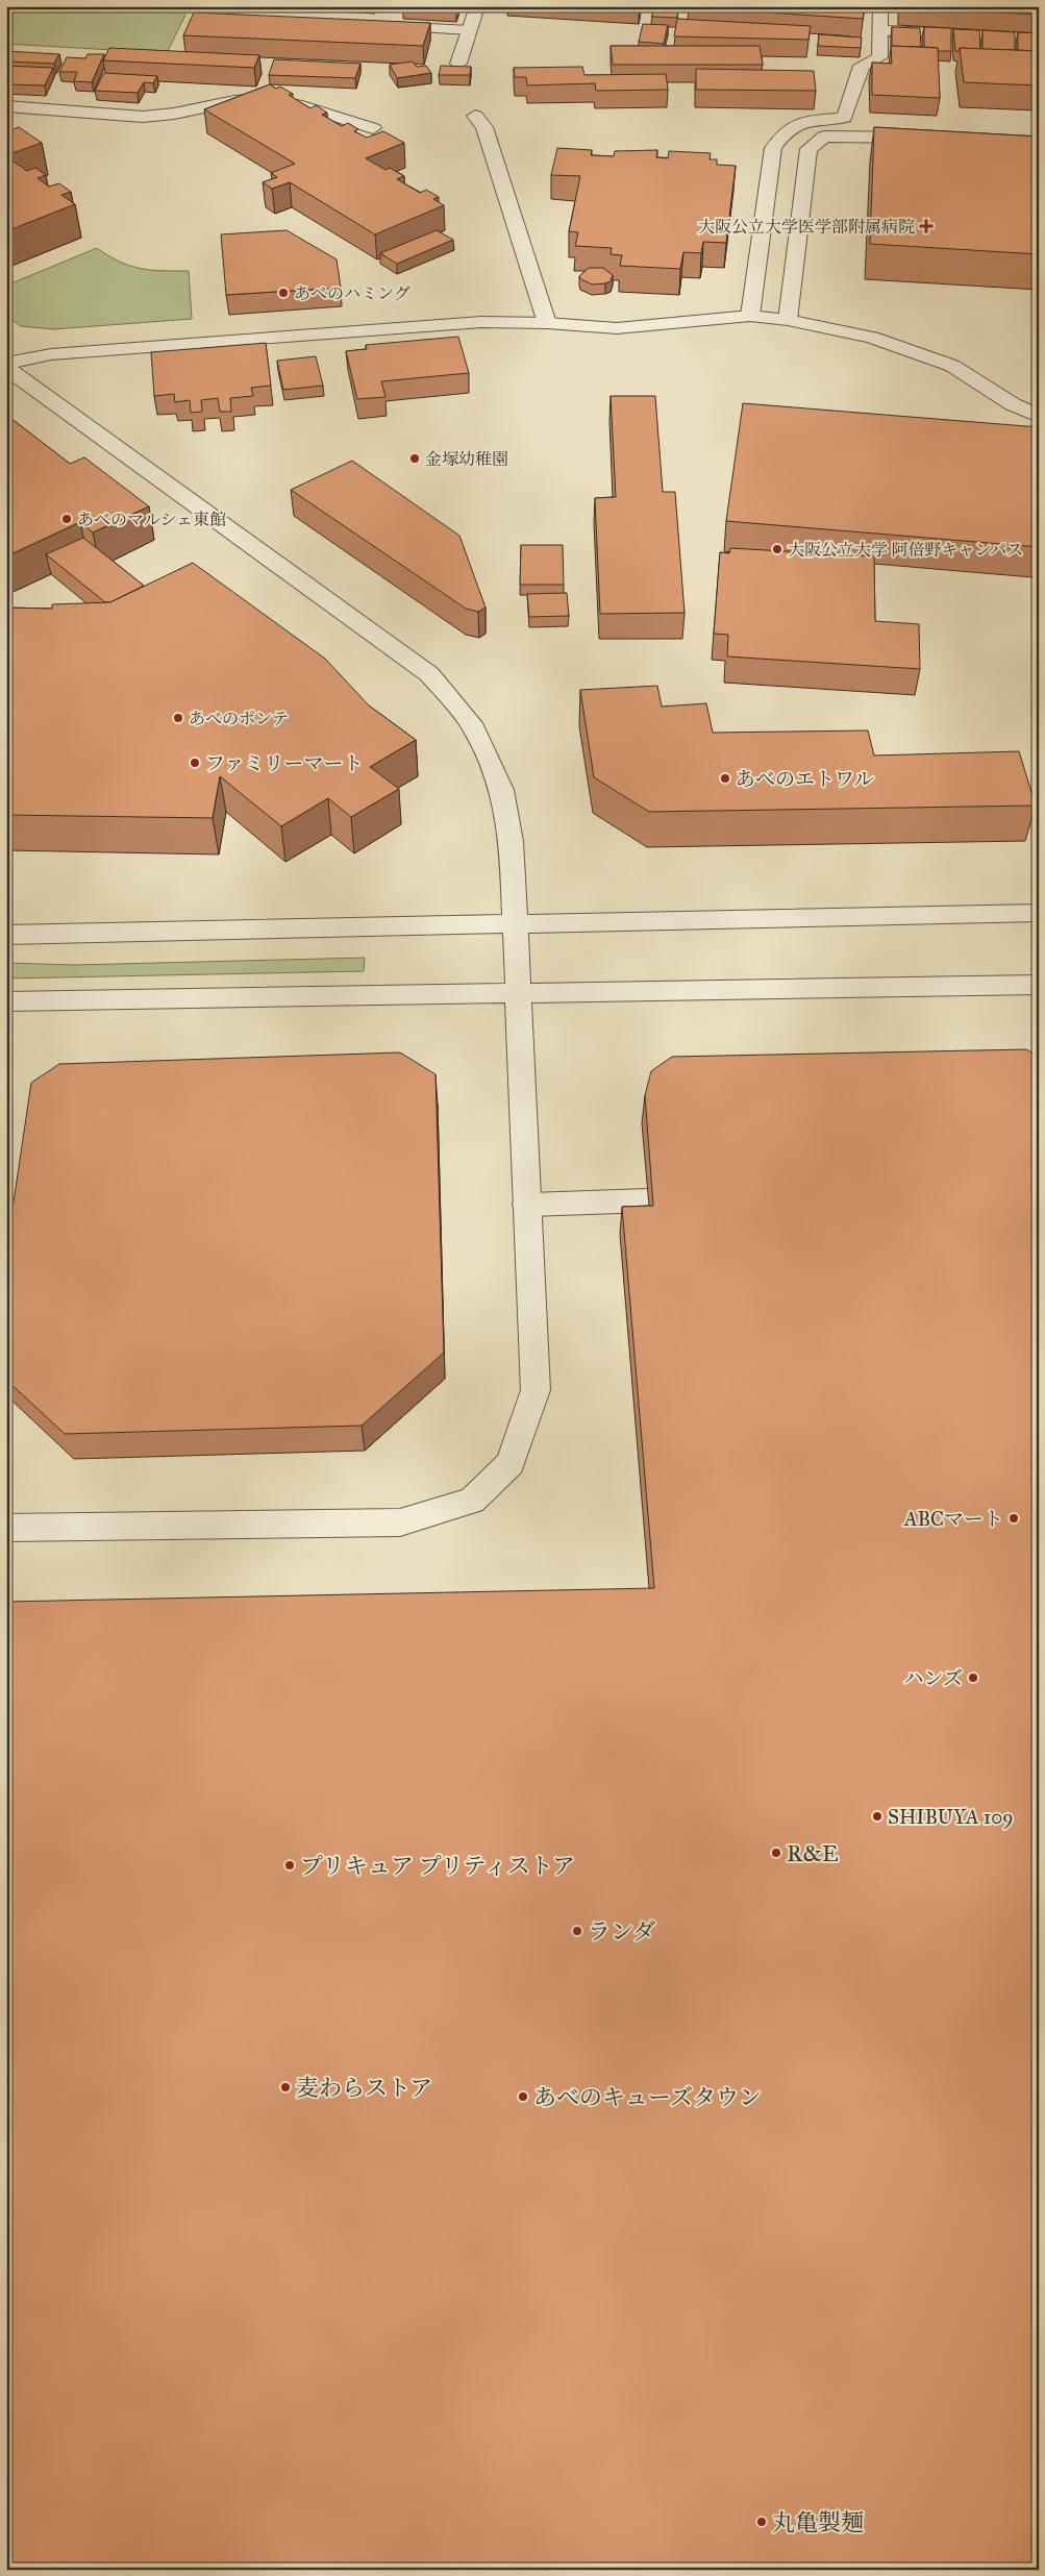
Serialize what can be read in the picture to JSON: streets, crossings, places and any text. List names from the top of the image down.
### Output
{
  "places": {
    "health": ["大阪公立大学医学部附属病院"],
    "other": [
      "あべのハミング",
      "金塚幼稚園",
      "あべのマルシェ東館",
      "大阪公立大学 阿倍野キャンパス",
      "あべのポンテ",
      "ファミリーマート",
      "あべのエトワル",
      "ABCマート",
      "ハンズ",
      "SHIBUYA 109",
      "R&E",
      "プリキュア プリティストア",
      "ランダ",
      "麦わらストア",
      "あべのキューズタウン",
      "丸亀製麺"
    ]
  }
}
